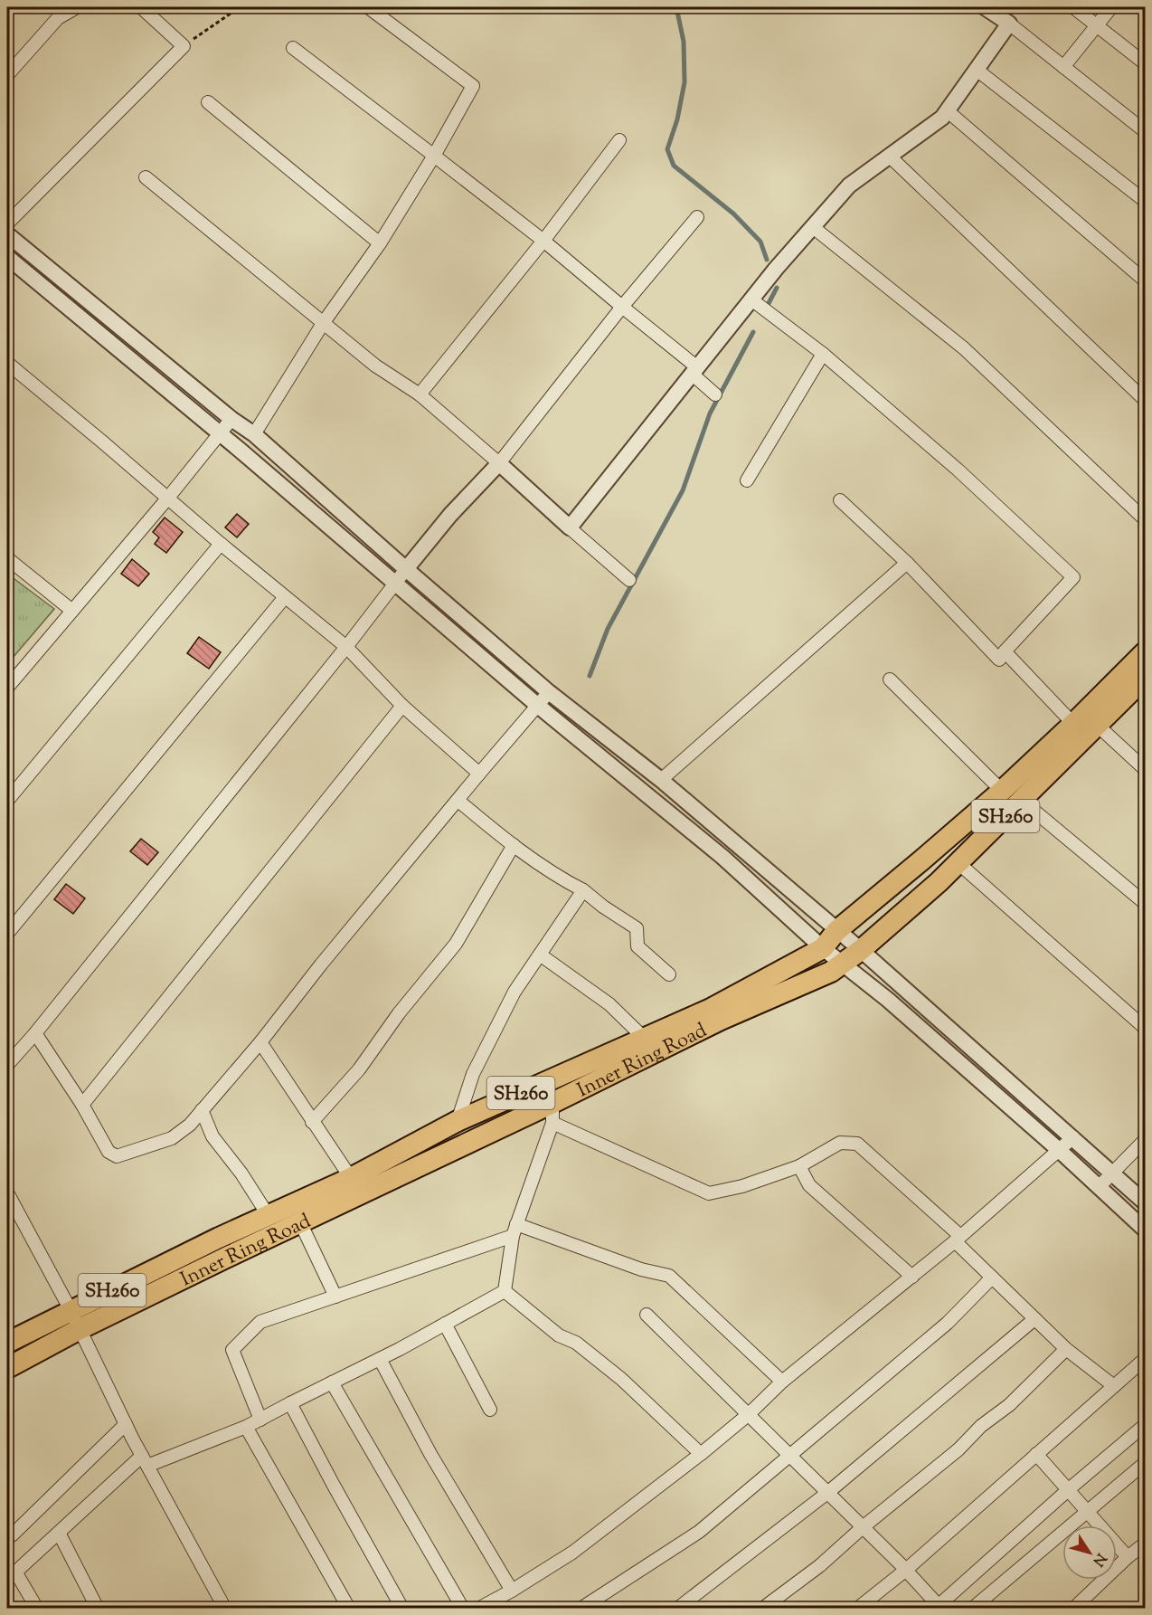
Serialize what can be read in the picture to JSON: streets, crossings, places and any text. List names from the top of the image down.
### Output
{
  "streets": {
    "highway": ["SH260", "Inner Ring Road"]
  },
  "north": "bottom right"
}
